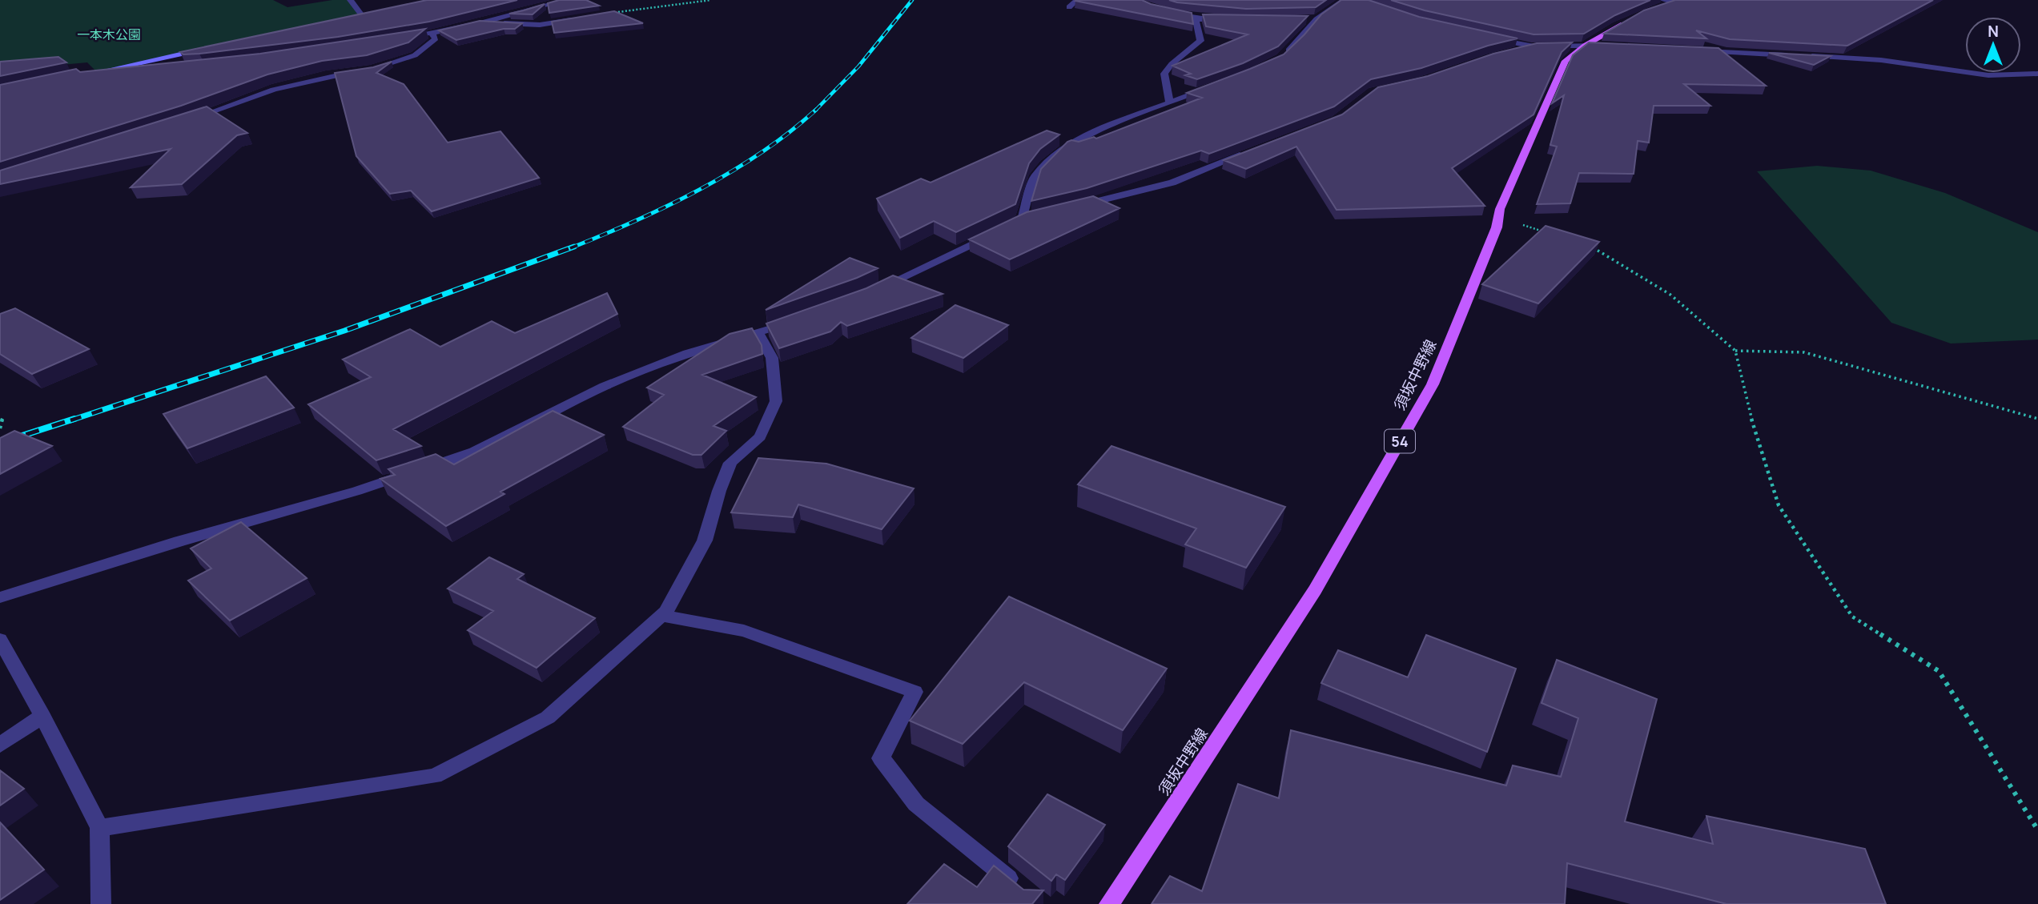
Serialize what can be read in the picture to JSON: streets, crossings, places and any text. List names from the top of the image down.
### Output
{
  "streets": {
    "main road": ["須坂中野線", "54"]
  },
  "parks": ["一本木公園"],
  "north": "top"
}
